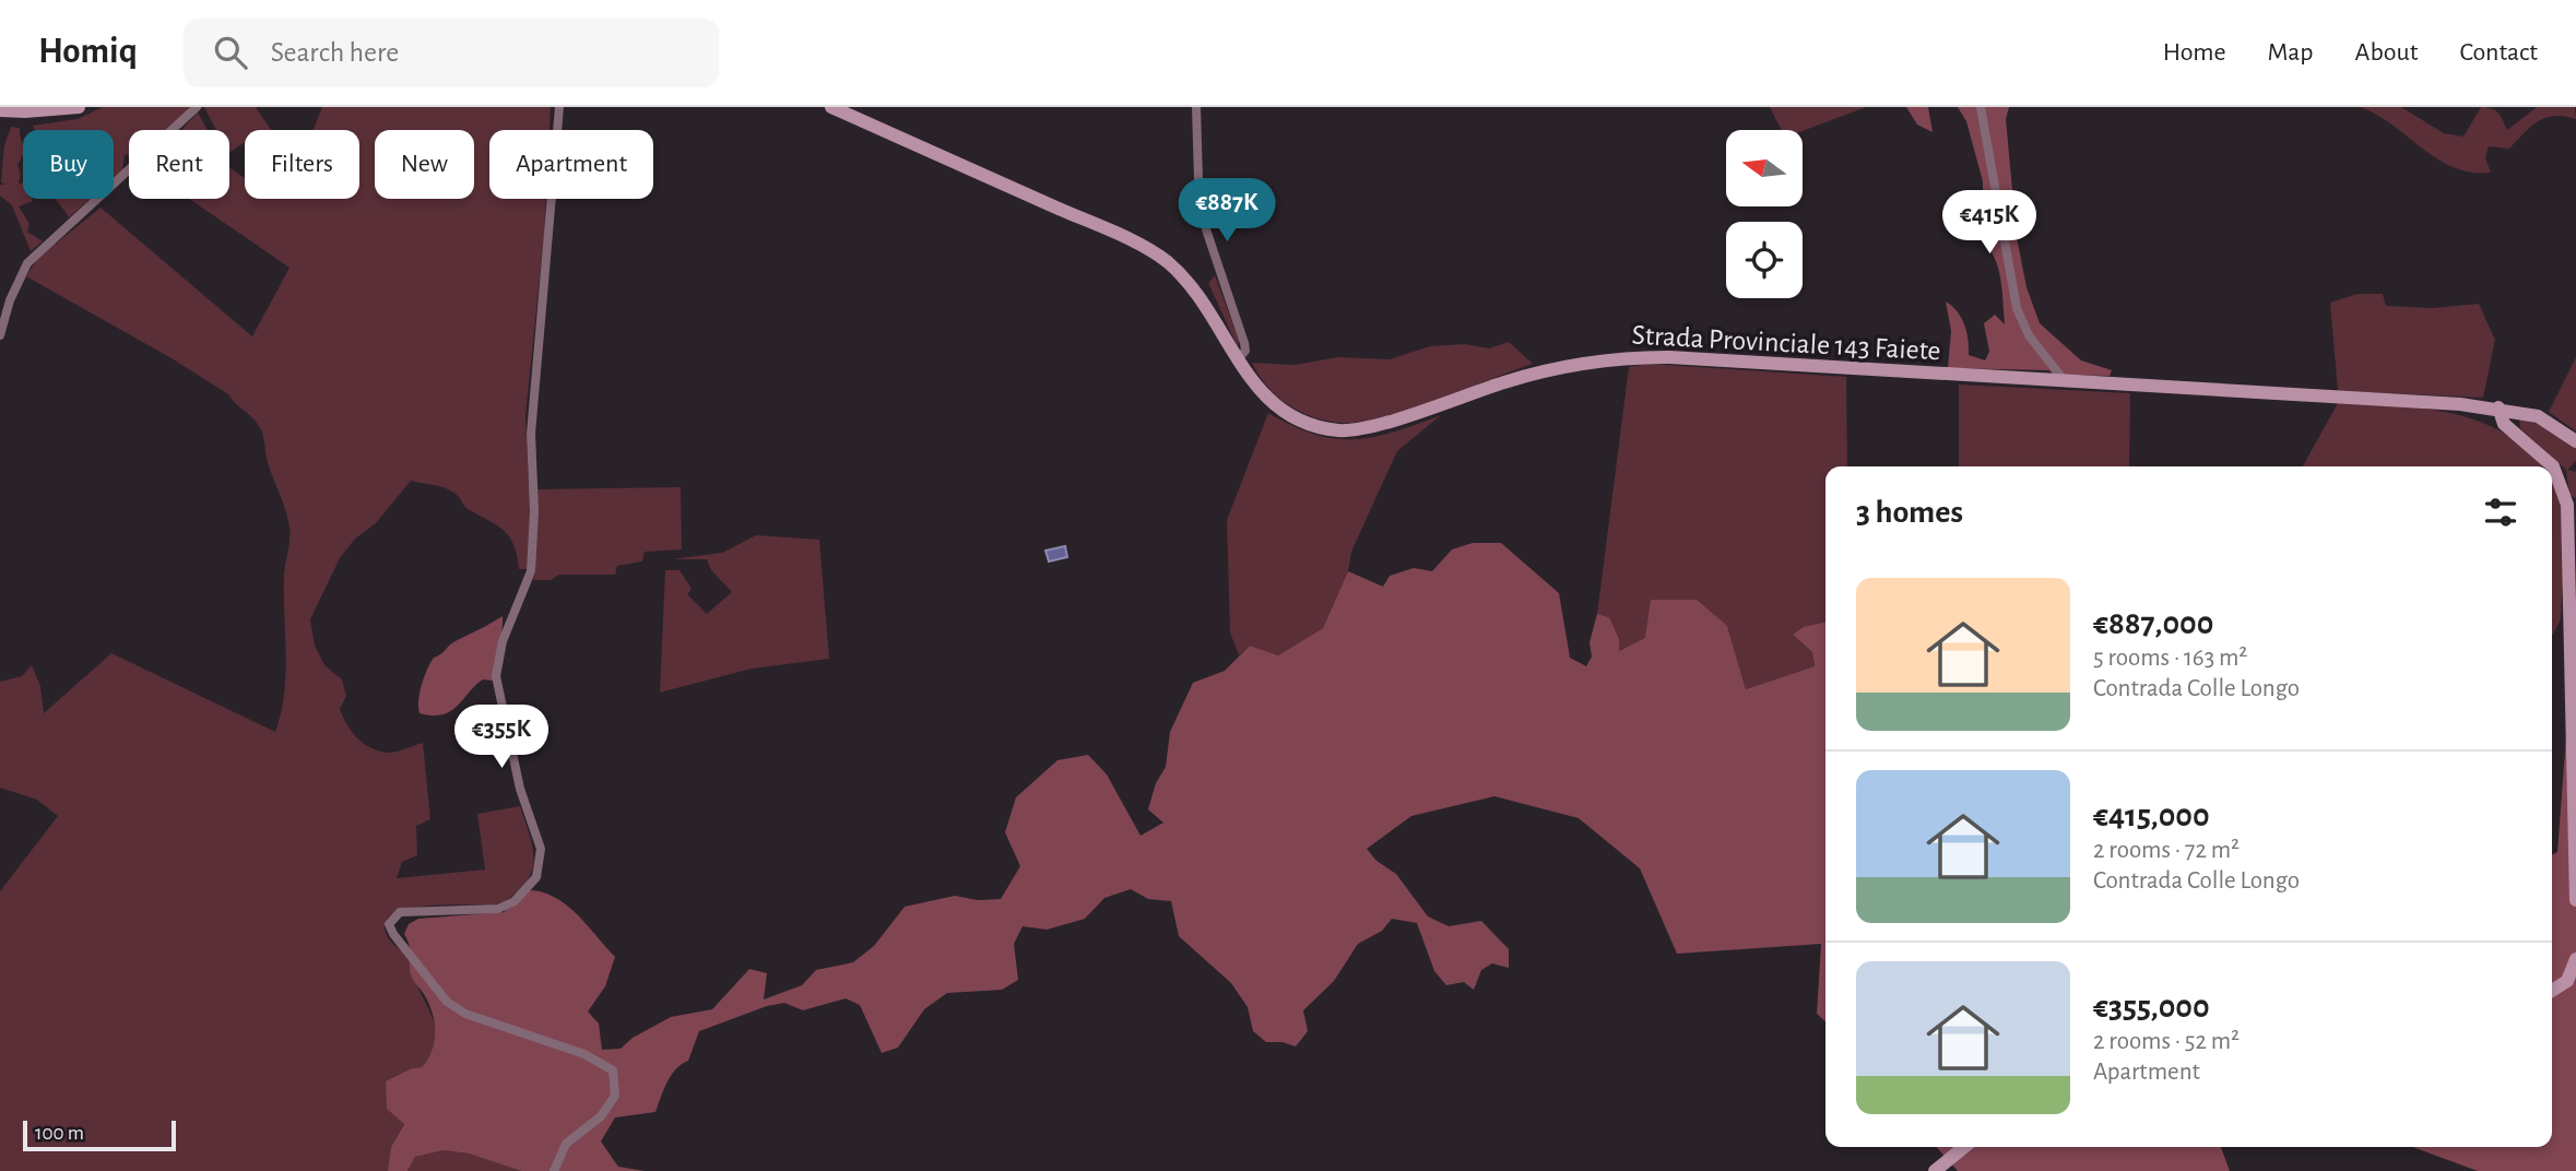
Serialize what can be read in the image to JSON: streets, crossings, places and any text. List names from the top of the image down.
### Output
{
  "streets": {
    "main road": ["Strada Provinciale 143 Faiete"]
  },
  "scale_bar": "100 m",
  "north": "left",
  "page": {
    "header": "Homiq",
    "search": "Search here",
    "nav": [
      "Home",
      "Map",
      "About",
      "Contact"
    ],
    "chip": [
      "Buy",
      "Rent",
      "Filters",
      "New",
      "Apartment"
    ],
    "price": ["€887K", "€415K", "€355K"],
    "heading": "3 homes",
    "list": [
      {
        "name": "€887,000",
        "note": "5 rooms · 163 m² · Contrada Colle Longo"
      },
      {
        "name": "€415,000",
        "note": "2 rooms · 72 m² · Contrada Colle Longo"
      },
      {
        "name": "€355,000",
        "note": "2 rooms · 52 m² · Apartment"
      }
    ],
    "scale": "100 m"
  }
}
